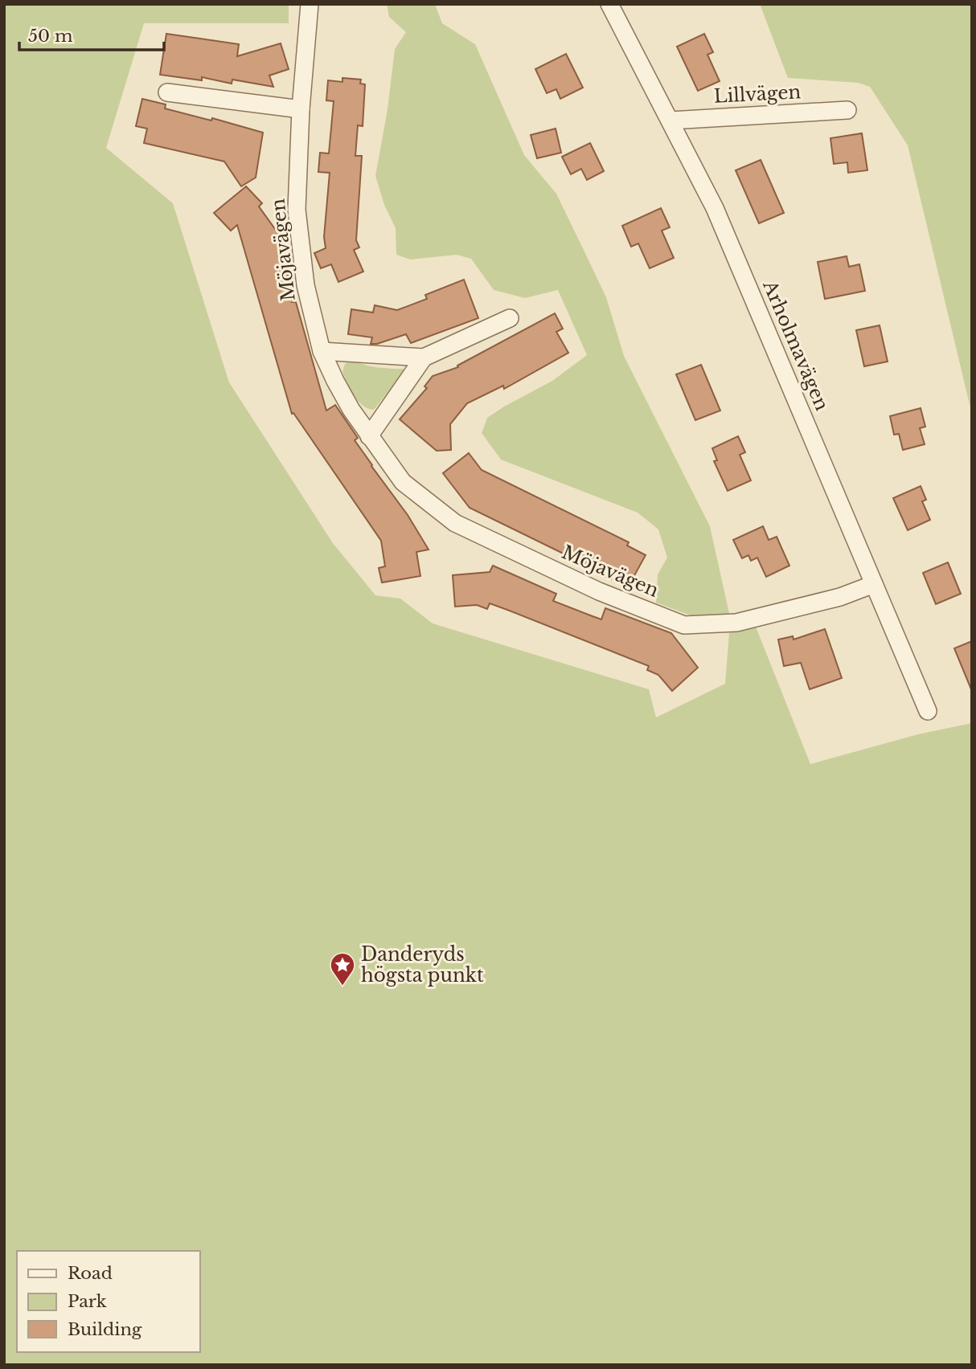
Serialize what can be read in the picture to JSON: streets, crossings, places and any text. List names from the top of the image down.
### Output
{
  "streets": {
    "street": ["Lillvägen", "Möjavägen", "Arholmavägen"]
  },
  "crossings": [
    ["Lillvägen", "Arholmavägen"],
    ["Möjavägen", "Arholmavägen"]
  ],
  "places": {
    "place": ["Danderyds högsta punkt"]
  },
  "legend": ["Road", "Park", "Building"],
  "scale_bar": "50 m"
}
